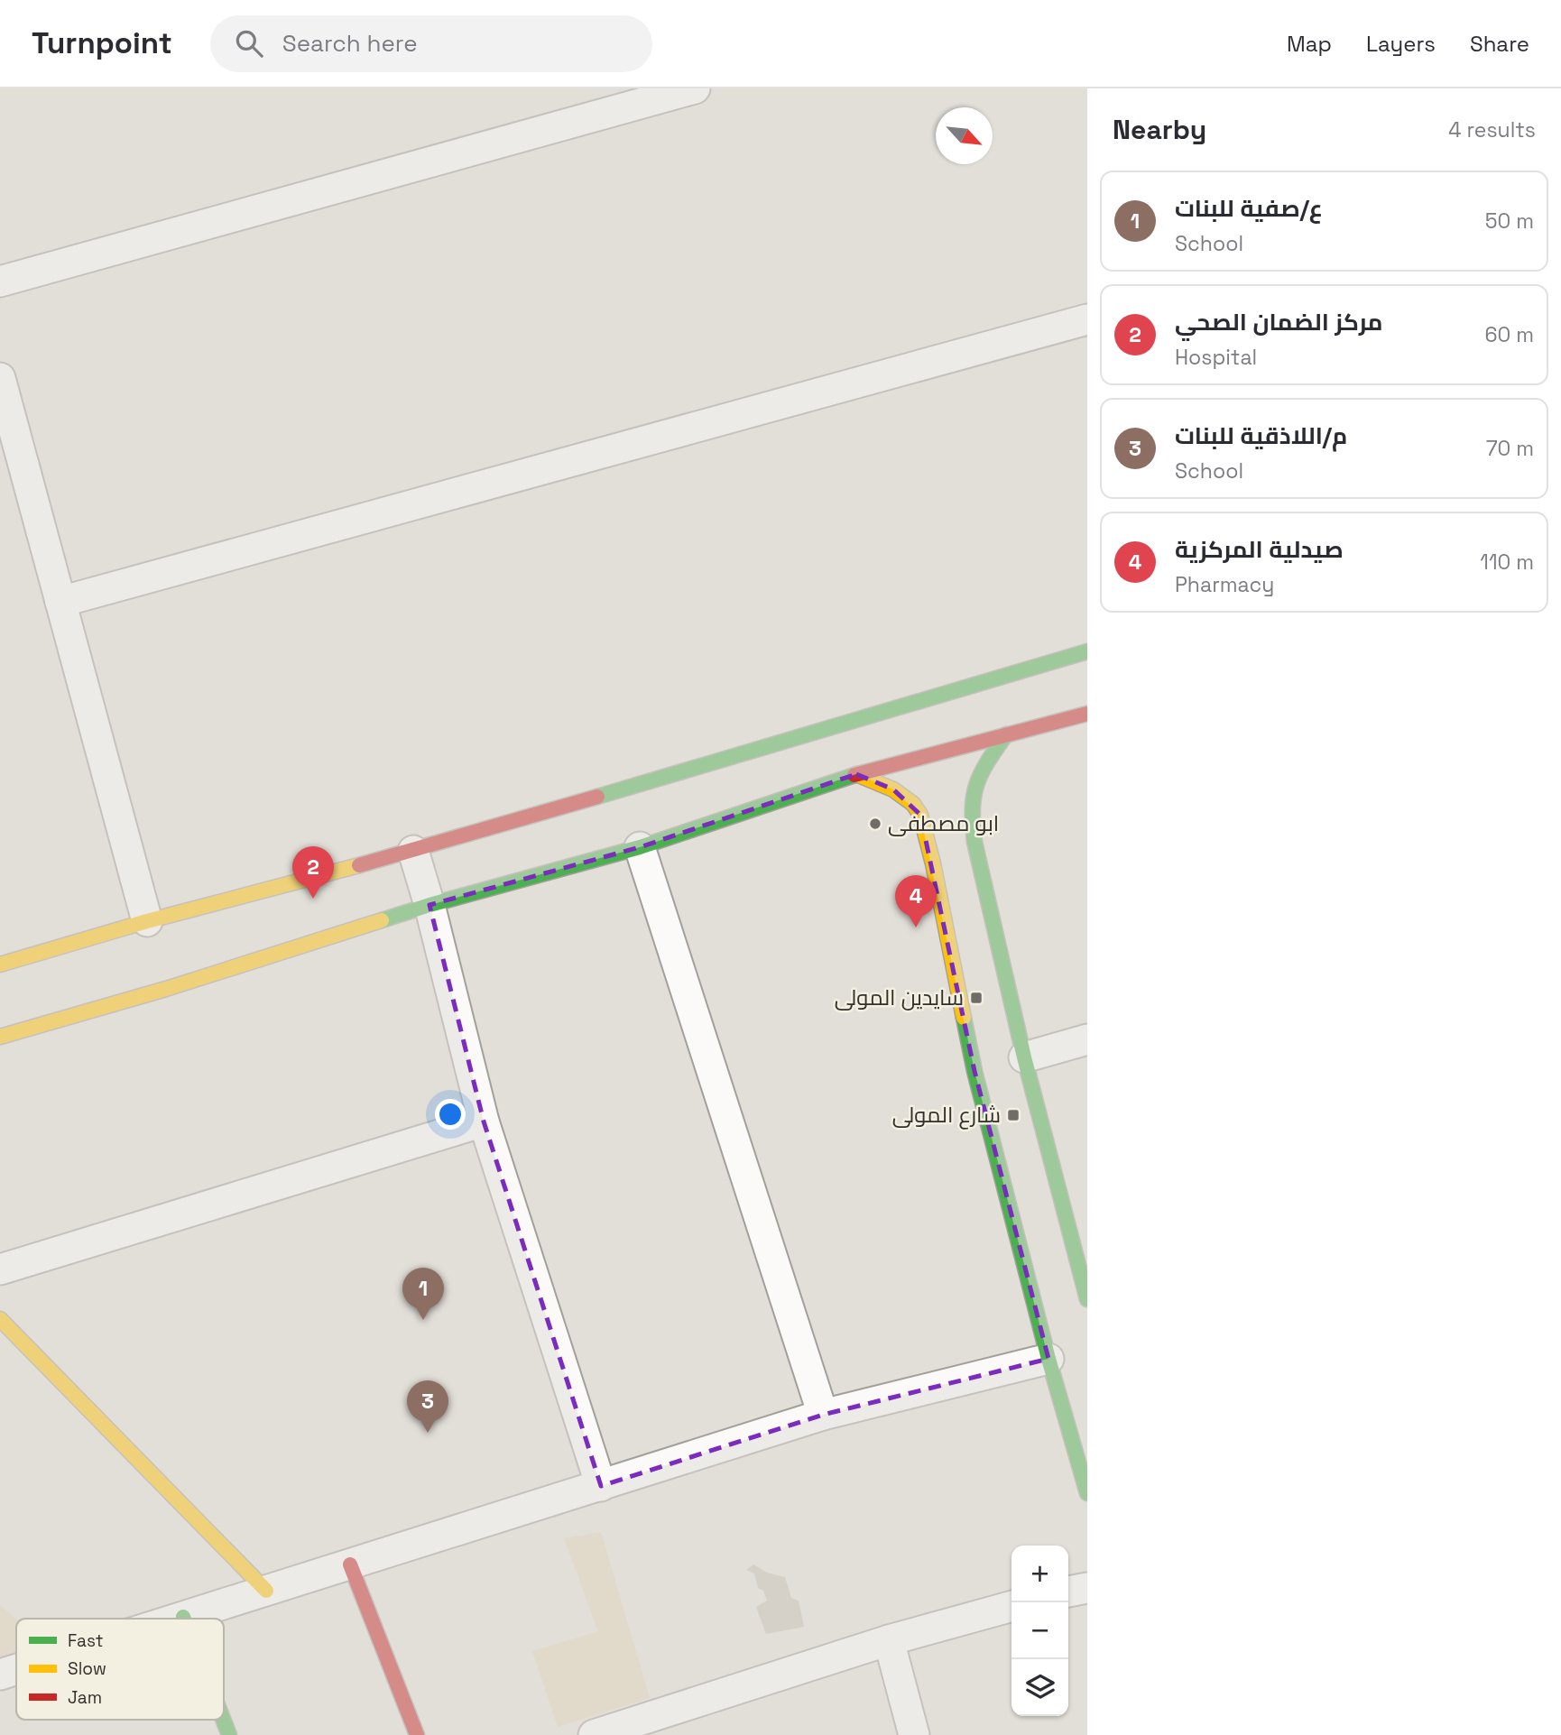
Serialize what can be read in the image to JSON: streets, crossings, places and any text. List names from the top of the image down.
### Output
{
  "places": {
    "other": ["ابو مصطفى"],
    "transit": ["سايدين المولى", "شارع المولى"]
  },
  "legend": ["Fast", "Slow", "Jam"],
  "north": "bottom right",
  "page": {
    "header": "Turnpoint",
    "search": "Search here",
    "nav": ["Map", "Layers", "Share"],
    "heading": ["Nearby", "4 results"],
    "list": [
      {
        "mark": "1",
        "name": "ع/صفية للبنات",
        "note": "School",
        "value": "50 m"
      },
      {
        "mark": "2",
        "name": "مركز الضمان الصحي",
        "note": "Hospital",
        "value": "60 m"
      },
      {
        "mark": "3",
        "name": "م/اللاذقية للبنات",
        "note": "School",
        "value": "70 m"
      },
      {
        "mark": "4",
        "name": "صيدلية المركزية",
        "note": "Pharmacy",
        "value": "110 m"
      }
    ],
    "pins": [
      "2",
      "4",
      "1",
      "3"
    ],
    "map_buttons": ["+", "−"]
  }
}
